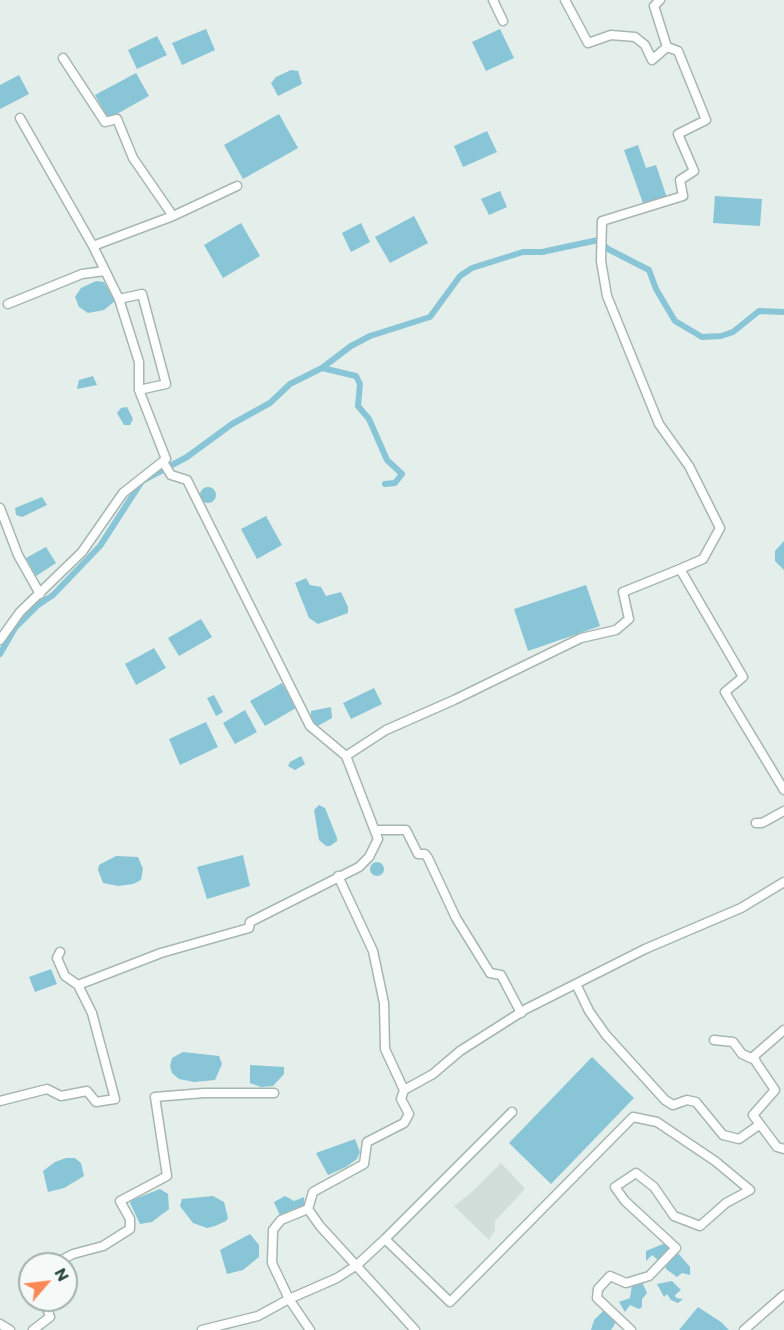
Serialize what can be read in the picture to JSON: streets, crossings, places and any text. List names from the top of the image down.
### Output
{
  "north": "top right"
}
